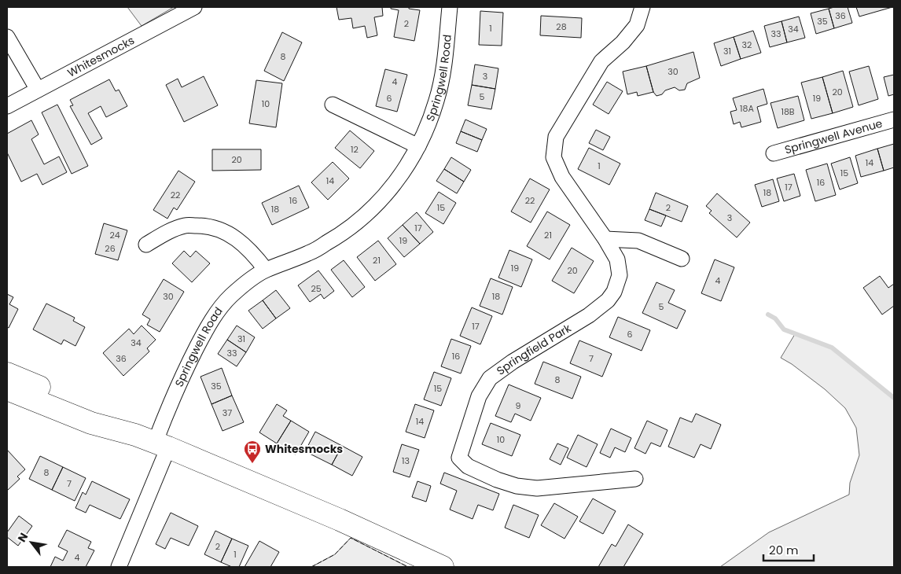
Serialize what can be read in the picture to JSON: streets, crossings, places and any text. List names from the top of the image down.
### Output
{
  "streets": {
    "street": [
      "Whitesmocks",
      "Springwell Road",
      "Springwell Avenue",
      "Springfield Park"
    ]
  },
  "places": {
    "bus stop": ["Whitesmocks"]
  },
  "house_numbers": [
    "36",
    "35",
    "2",
    "28",
    "1",
    "34",
    "33",
    "32",
    "31",
    "8",
    "30",
    "3",
    "4",
    "20",
    "5",
    "6",
    "19",
    "10",
    "18A",
    "18B",
    "12",
    "20",
    "14",
    "1",
    "15",
    "14",
    "16",
    "17",
    "18",
    "22",
    "16",
    "22",
    "15",
    "2",
    "18",
    "3",
    "17",
    "24",
    "21",
    "19",
    "26",
    "21",
    "19",
    "20",
    "4",
    "25",
    "30",
    "18",
    "5",
    "17",
    "6",
    "31",
    "34",
    "33",
    "16",
    "36",
    "7",
    "8",
    "35",
    "15",
    "9",
    "37",
    "14",
    "10",
    "13",
    "8",
    "7",
    "2",
    "1",
    "4"
  ],
  "scale_bar": "20 m",
  "north": "top left"
}
